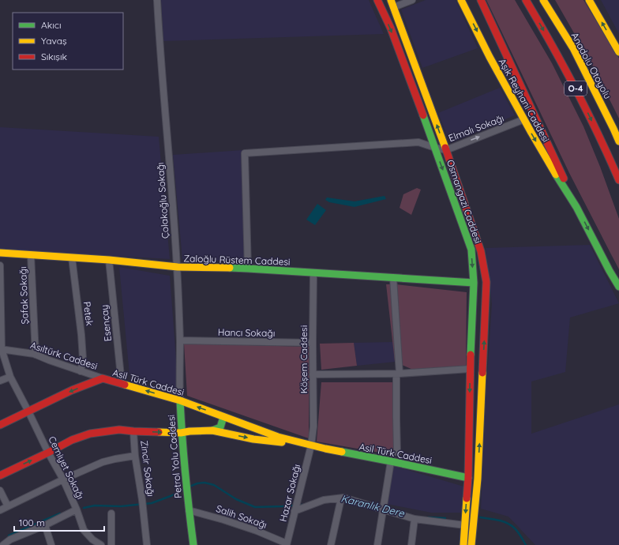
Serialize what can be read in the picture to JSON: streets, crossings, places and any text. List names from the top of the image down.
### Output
{
  "streets": {
    "main road": [
      "Anadolu Otoyolu",
      "O-4",
      "Aşık Reyhani Caddesi",
      "Osmangazi Caddesi",
      "Zaloğlu Rüstem Caddesi",
      "Asil Türk Caddesi",
      "Petrol Yolu Caddesi"
    ],
    "street": [
      "Elmalı Sokağı",
      "Çolakoğlu Sokağı",
      "Şafak Sokağı",
      "Petek",
      "Esençay",
      "Hancı Sokağı",
      "Asıltürk Caddesi",
      "Köşem Caddesi",
      "Cemiyet Sokağı",
      "Zincir Sokağı",
      "Hazar Sokağı",
      "Salih Sokağı"
    ]
  },
  "crossings": [
    ["Aşık Reyhani Caddesi", "Elmalı Sokağı"],
    ["Elmalı Sokağı", "Osmangazi Caddesi"],
    ["Elmalı Sokağı", "Zaloğlu Rüstem Caddesi"],
    ["Çolakoğlu Sokağı", "Zaloğlu Rüstem Caddesi"],
    ["Çolakoğlu Sokağı", "Hancı Sokağı"],
    ["Çolakoğlu Sokağı", "Asil Türk Caddesi"],
    ["Çolakoğlu Sokağı", "Petrol Yolu Caddesi"],
    ["Osmangazi Caddesi", "Zaloğlu Rüstem Caddesi"],
    ["Osmangazi Caddesi", "Asil Türk Caddesi"],
    ["Zaloğlu Rüstem Caddesi", "Şafak Sokağı"],
    ["Zaloğlu Rüstem Caddesi", "Petek"],
    ["Zaloğlu Rüstem Caddesi", "Esençay"],
    ["Zaloğlu Rüstem Caddesi", "Köşem Caddesi"],
    ["Şafak Sokağı", "Asıltürk Caddesi"],
    ["Petek", "Asıltürk Caddesi"],
    ["Esençay", "Asil Türk Caddesi"],
    ["Hancı Sokağı", "Köşem Caddesi"],
    ["Asıltürk Caddesi", "Asil Türk Caddesi"],
    ["Asıltürk Caddesi", "Cemiyet Sokağı"],
    ["Köşem Caddesi", "Asil Türk Caddesi"],
    ["Köşem Caddesi", "Hazar Sokağı"],
    ["Asil Türk Caddesi", "Petrol Yolu Caddesi"],
    ["Asil Türk Caddesi", "Cemiyet Sokağı"],
    ["Asil Türk Caddesi", "Zincir Sokağı"],
    ["Asil Türk Caddesi", "Hazar Sokağı"],
    ["Petrol Yolu Caddesi", "Salih Sokağı"],
    ["Hazar Sokağı", "Salih Sokağı"]
  ],
  "water": ["Karanlık Dere"],
  "legend": ["Akıcı", "Yavaş", "Sıkışık"],
  "scale_bar": "100 m"
}
